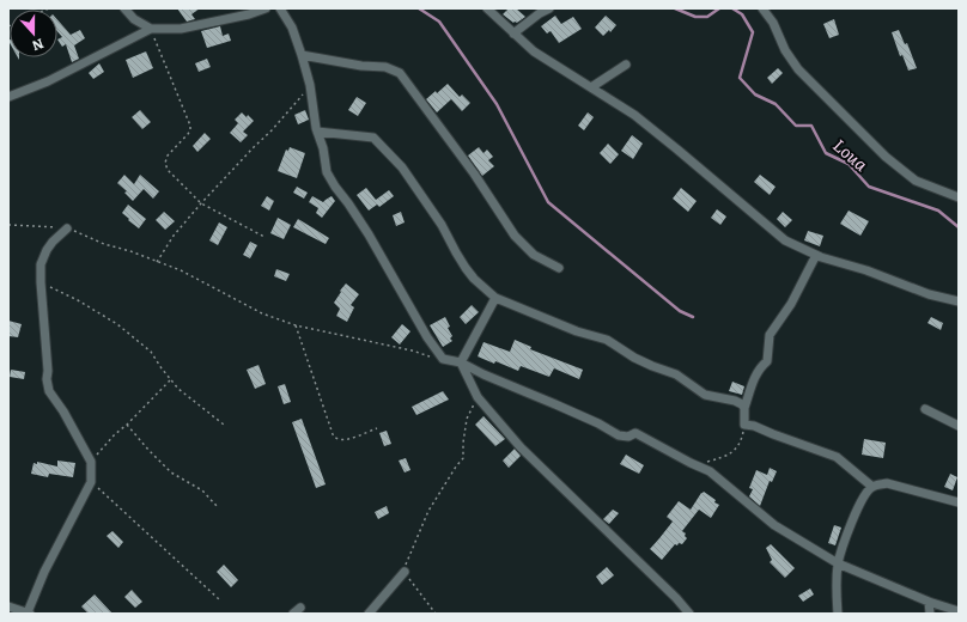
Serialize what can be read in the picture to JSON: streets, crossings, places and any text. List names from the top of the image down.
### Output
{
  "water": ["Loua"],
  "north": "bottom"
}
